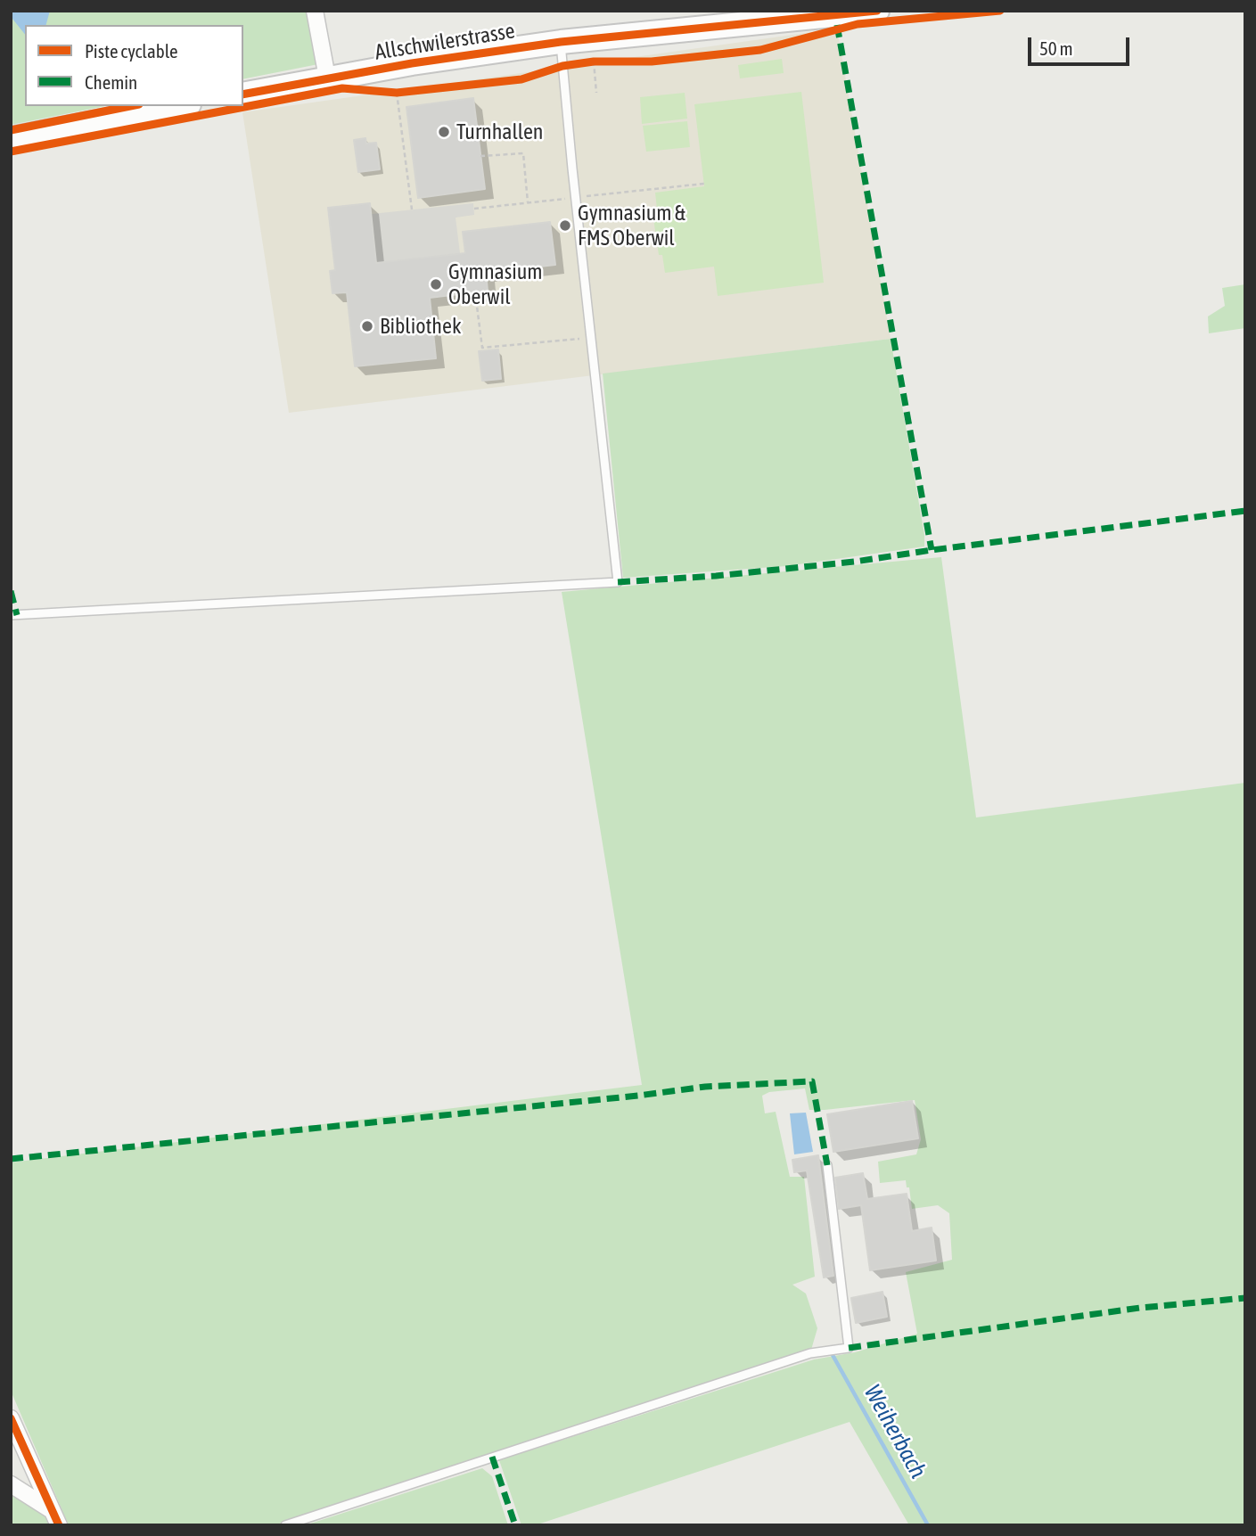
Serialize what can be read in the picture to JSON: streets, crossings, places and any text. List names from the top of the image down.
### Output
{
  "streets": {
    "street": ["Allschwilerstrasse"]
  },
  "water": ["Weiherbach"],
  "places": [
    "Turnhallen",
    "Gymnasium & FMS Oberwil",
    "Gymnasium Oberwil",
    "Bibliothek"
  ],
  "legend": ["Piste cyclable", "Chemin"],
  "scale_bar": "50 m"
}
